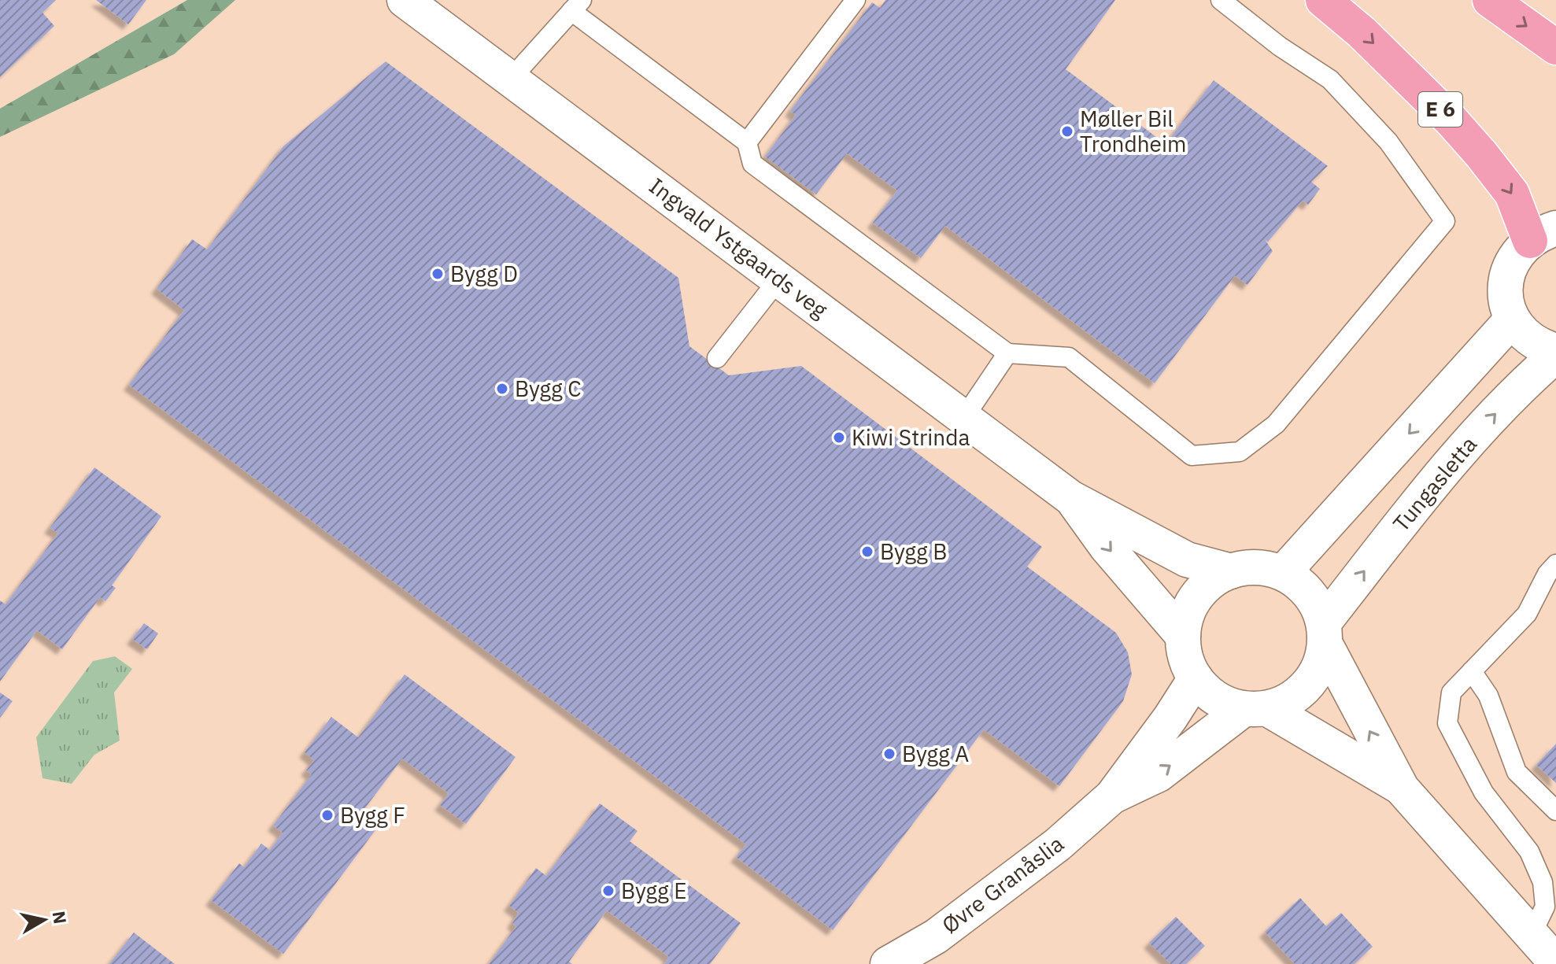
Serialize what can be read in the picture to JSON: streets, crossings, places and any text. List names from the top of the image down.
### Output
{
  "streets": {
    "highway": ["E 6"],
    "street": ["Ingvald Ystgaards veg", "Tungasletta", "Øvre Granåslia"]
  },
  "crossings": [
    ["Ingvald Ystgaards veg", "Tungasletta"],
    ["Ingvald Ystgaards veg", "Øvre Granåslia"],
    ["Tungasletta", "Øvre Granåslia"]
  ],
  "places": [
    "Møller Bil Trondheim",
    "Bygg D",
    "Bygg C",
    "Kiwi Strinda",
    "Bygg B",
    "Bygg A",
    "Bygg F",
    "Bygg E"
  ],
  "north": "right"
}
